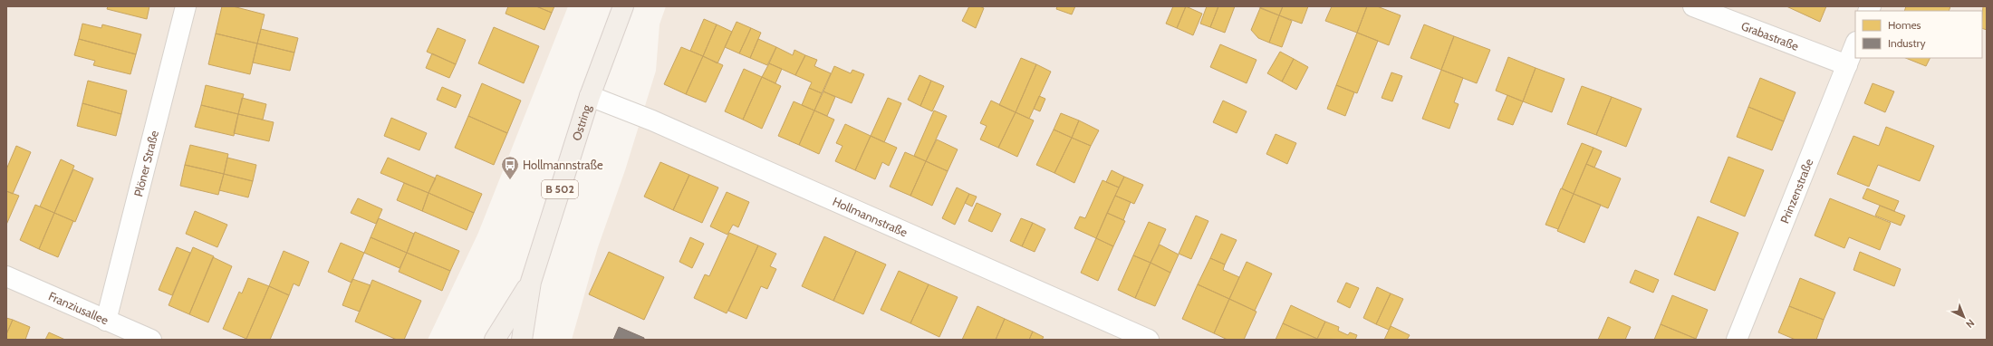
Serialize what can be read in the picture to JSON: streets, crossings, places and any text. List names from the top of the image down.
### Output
{
  "streets": {
    "main road": ["Ostring", "B 502"],
    "street": [
      "Grabastraße",
      "Plöner Straße",
      "Prinzenstraße",
      "Hollmannstraße",
      "Franziusallee"
    ]
  },
  "crossings": [
    ["Grabastraße", "Prinzenstraße"],
    ["Ostring", "Hollmannstraße"],
    ["Plöner Straße", "Franziusallee"]
  ],
  "places": {
    "bus stop": ["Hollmannstraße"]
  },
  "legend": ["Homes", "Industry"],
  "north": "bottom right"
}
